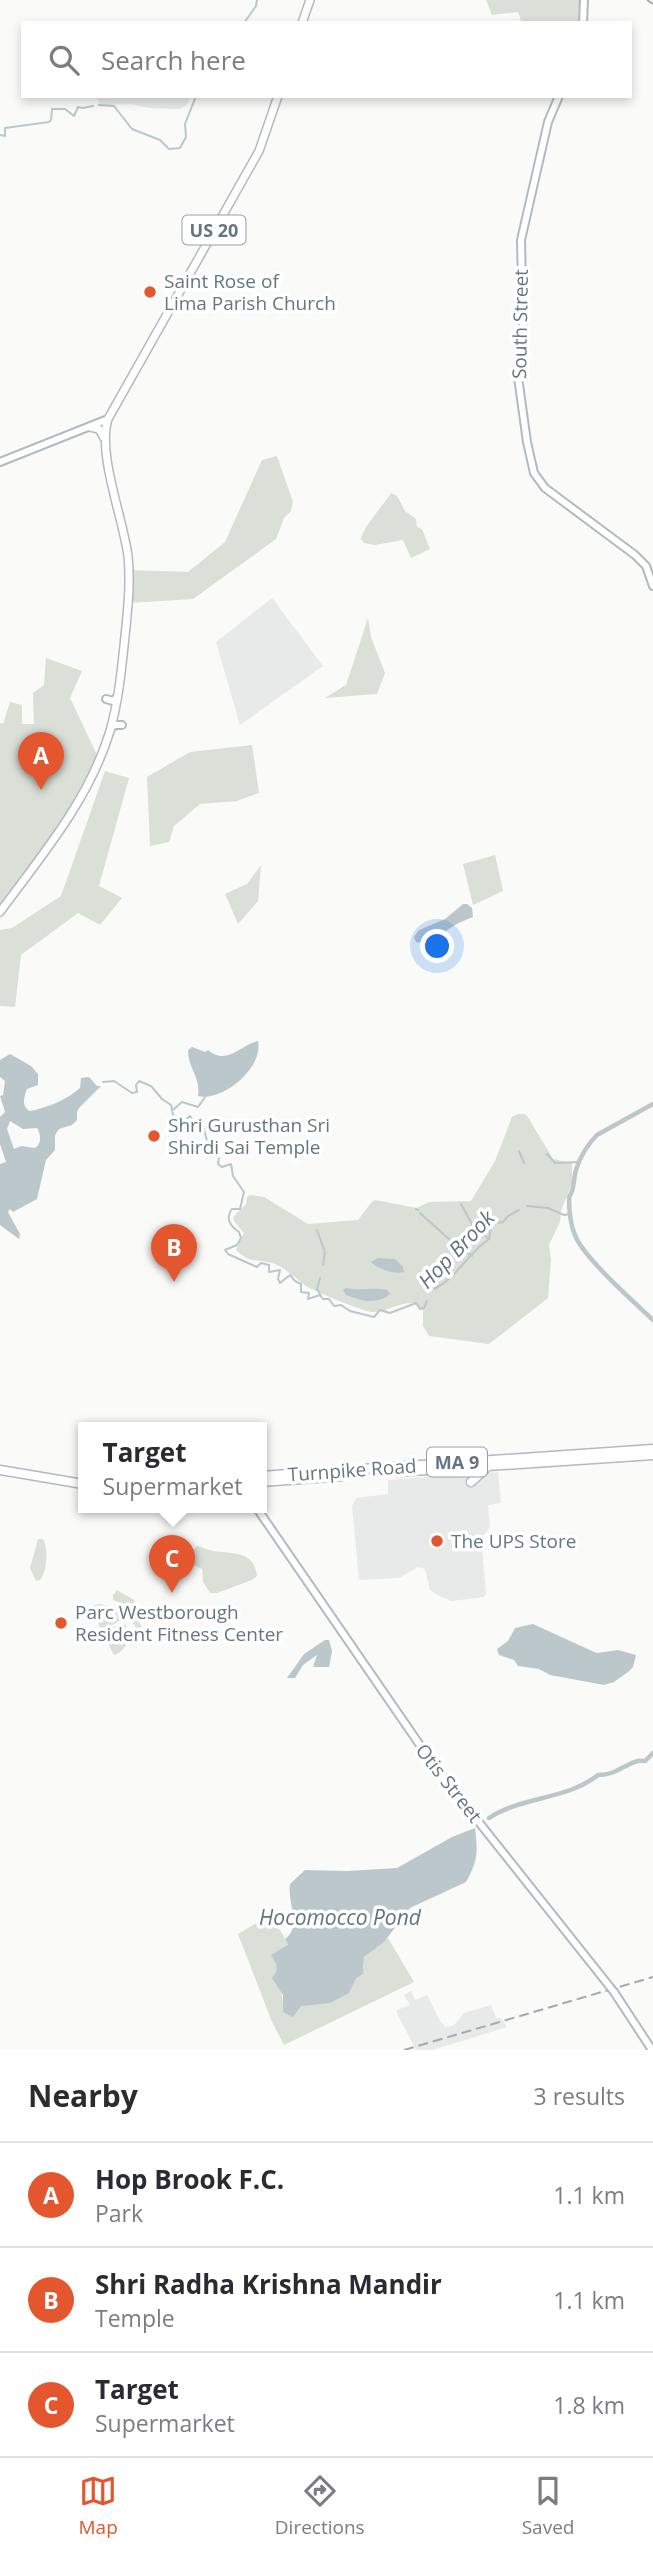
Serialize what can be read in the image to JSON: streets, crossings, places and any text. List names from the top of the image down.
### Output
{
  "streets": {
    "highway": ["MA 9", "Turnpike Road"],
    "main road": ["US 20", "South Street", "Otis Street"]
  },
  "water": ["Hop Brook", "Hocomocco Pond"],
  "places": [
    "Saint Rose of Lima Parish Church",
    "Shri Gurusthan Sri Shirdi Sai Temple",
    "The UPS Store",
    "Parc Westborough Resident Fitness Center"
  ],
  "page": {
    "search": "Search here",
    "pins": ["A", "B", "C"],
    "popup": ["Target", "Supermarket"],
    "heading": ["Nearby", "3 results"],
    "list": [
      {
        "mark": "A",
        "name": "Hop Brook F.C.",
        "note": "Park",
        "value": "1.1 km"
      },
      {
        "mark": "B",
        "name": "Shri Radha Krishna Mandir",
        "note": "Temple",
        "value": "1.1 km"
      },
      {
        "mark": "C",
        "name": "Target",
        "note": "Supermarket",
        "value": "1.8 km"
      }
    ],
    "nav": ["Map", "Directions", "Saved"]
  }
}
